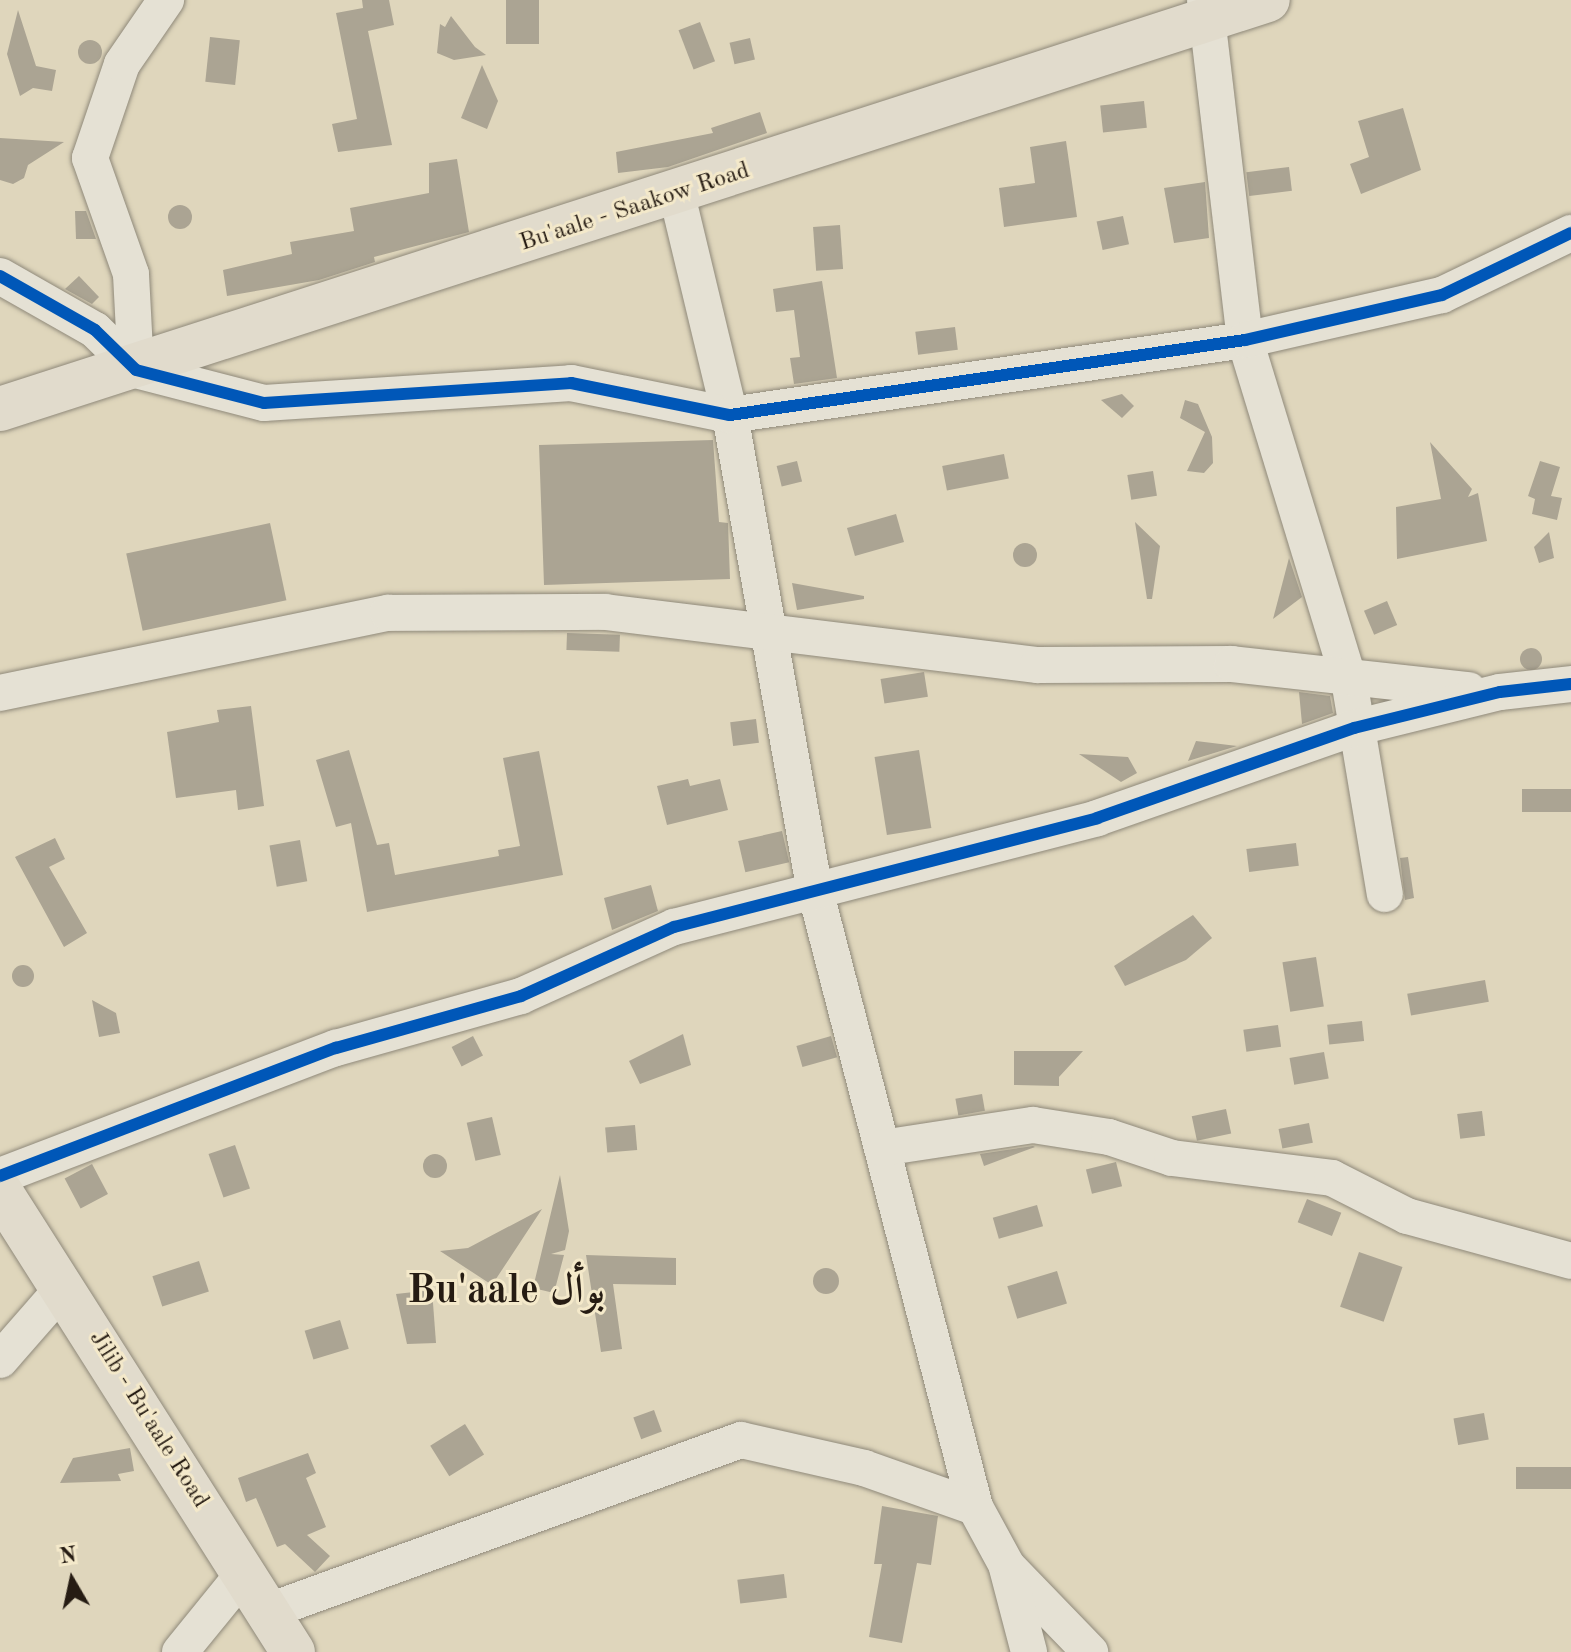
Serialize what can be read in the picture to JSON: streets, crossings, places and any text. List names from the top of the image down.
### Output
{
  "streets": {
    "main road": ["Bu'aale - Saakow Road", "Jilib - Bu'aale Road"]
  },
  "districts": ["Bu'aale بوأل"],
  "north": "top"
}
